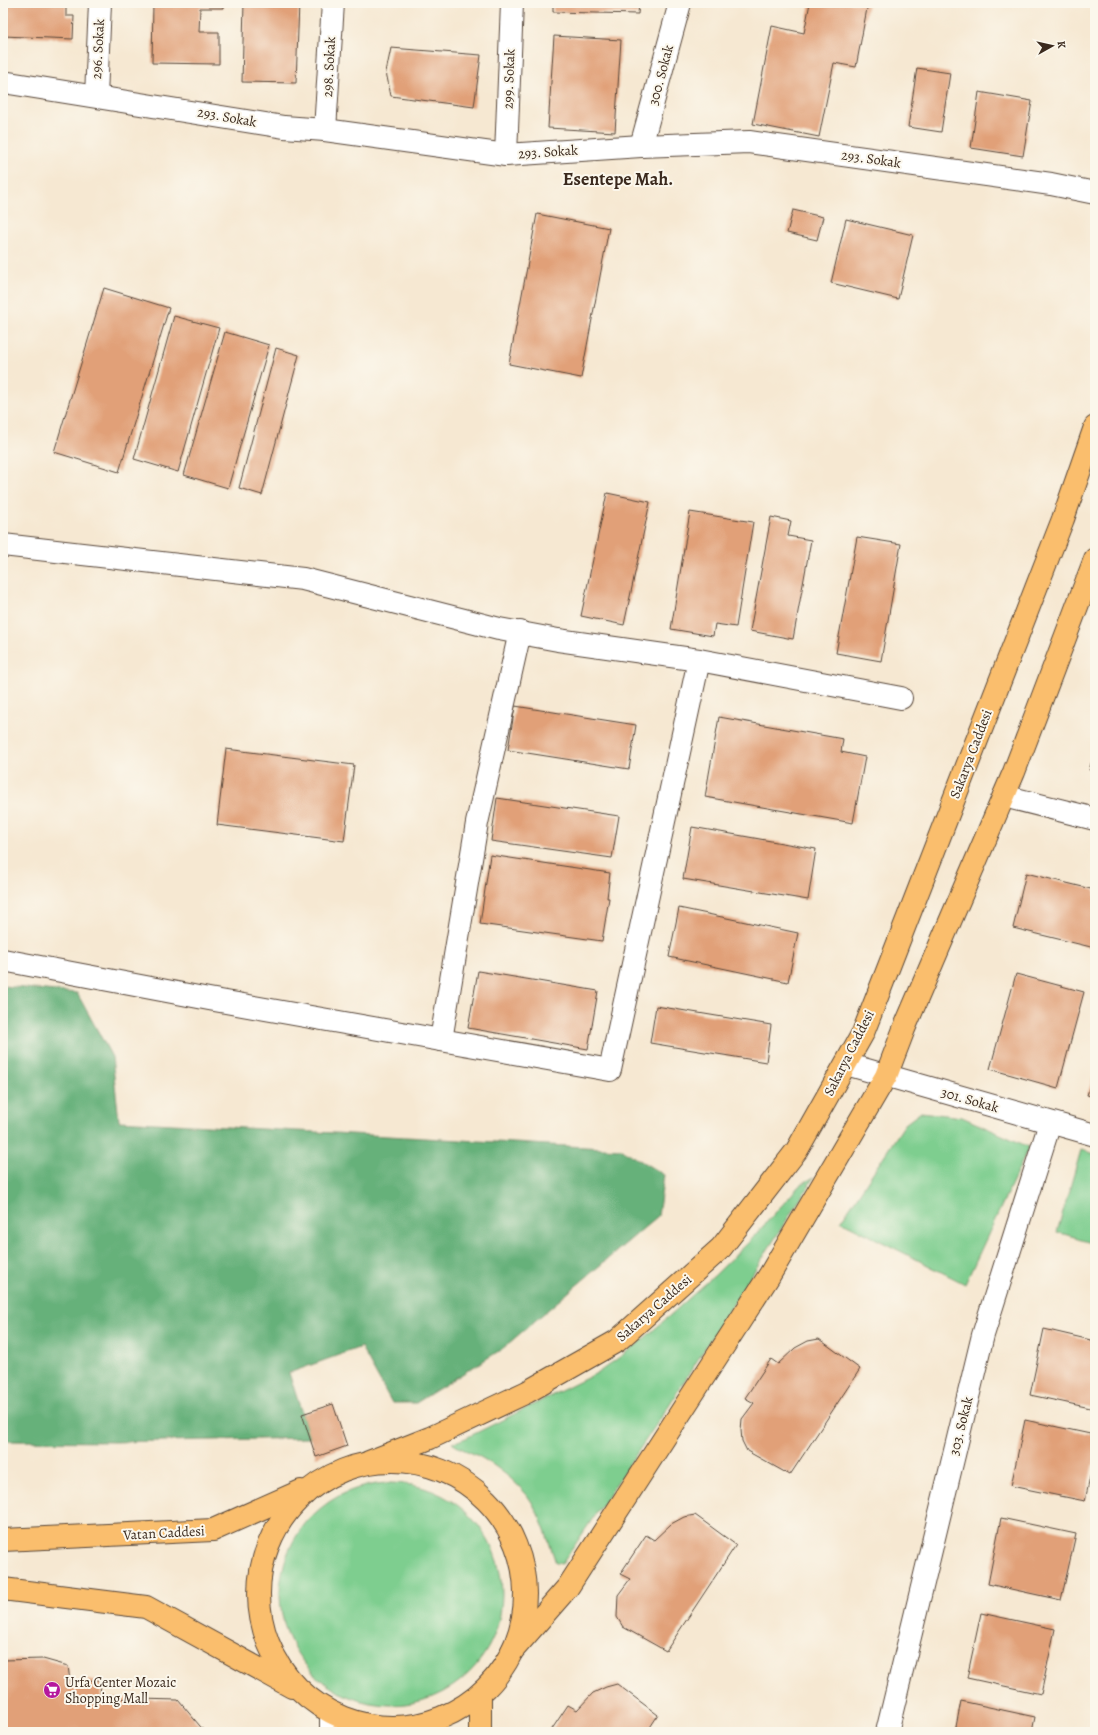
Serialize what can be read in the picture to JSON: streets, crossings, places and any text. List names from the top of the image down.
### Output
{
  "streets": {
    "main road": ["Sakarya Caddesi", "Vatan Caddesi"],
    "street": [
      "296. Sokak",
      "298. Sokak",
      "300. Sokak",
      "299. Sokak",
      "293. Sokak",
      "301. Sokak",
      "303. Sokak"
    ]
  },
  "crossings": [
    ["296. Sokak", "293. Sokak"],
    ["298. Sokak", "293. Sokak"],
    ["300. Sokak", "293. Sokak"],
    ["299. Sokak", "293. Sokak"],
    ["Sakarya Caddesi", "301. Sokak"],
    ["301. Sokak", "303. Sokak"]
  ],
  "districts": ["Esentepe Mah."],
  "places": {
    "supermarket": ["Urfa Center Mozaic Shopping Mall"]
  },
  "north": "right"
}
